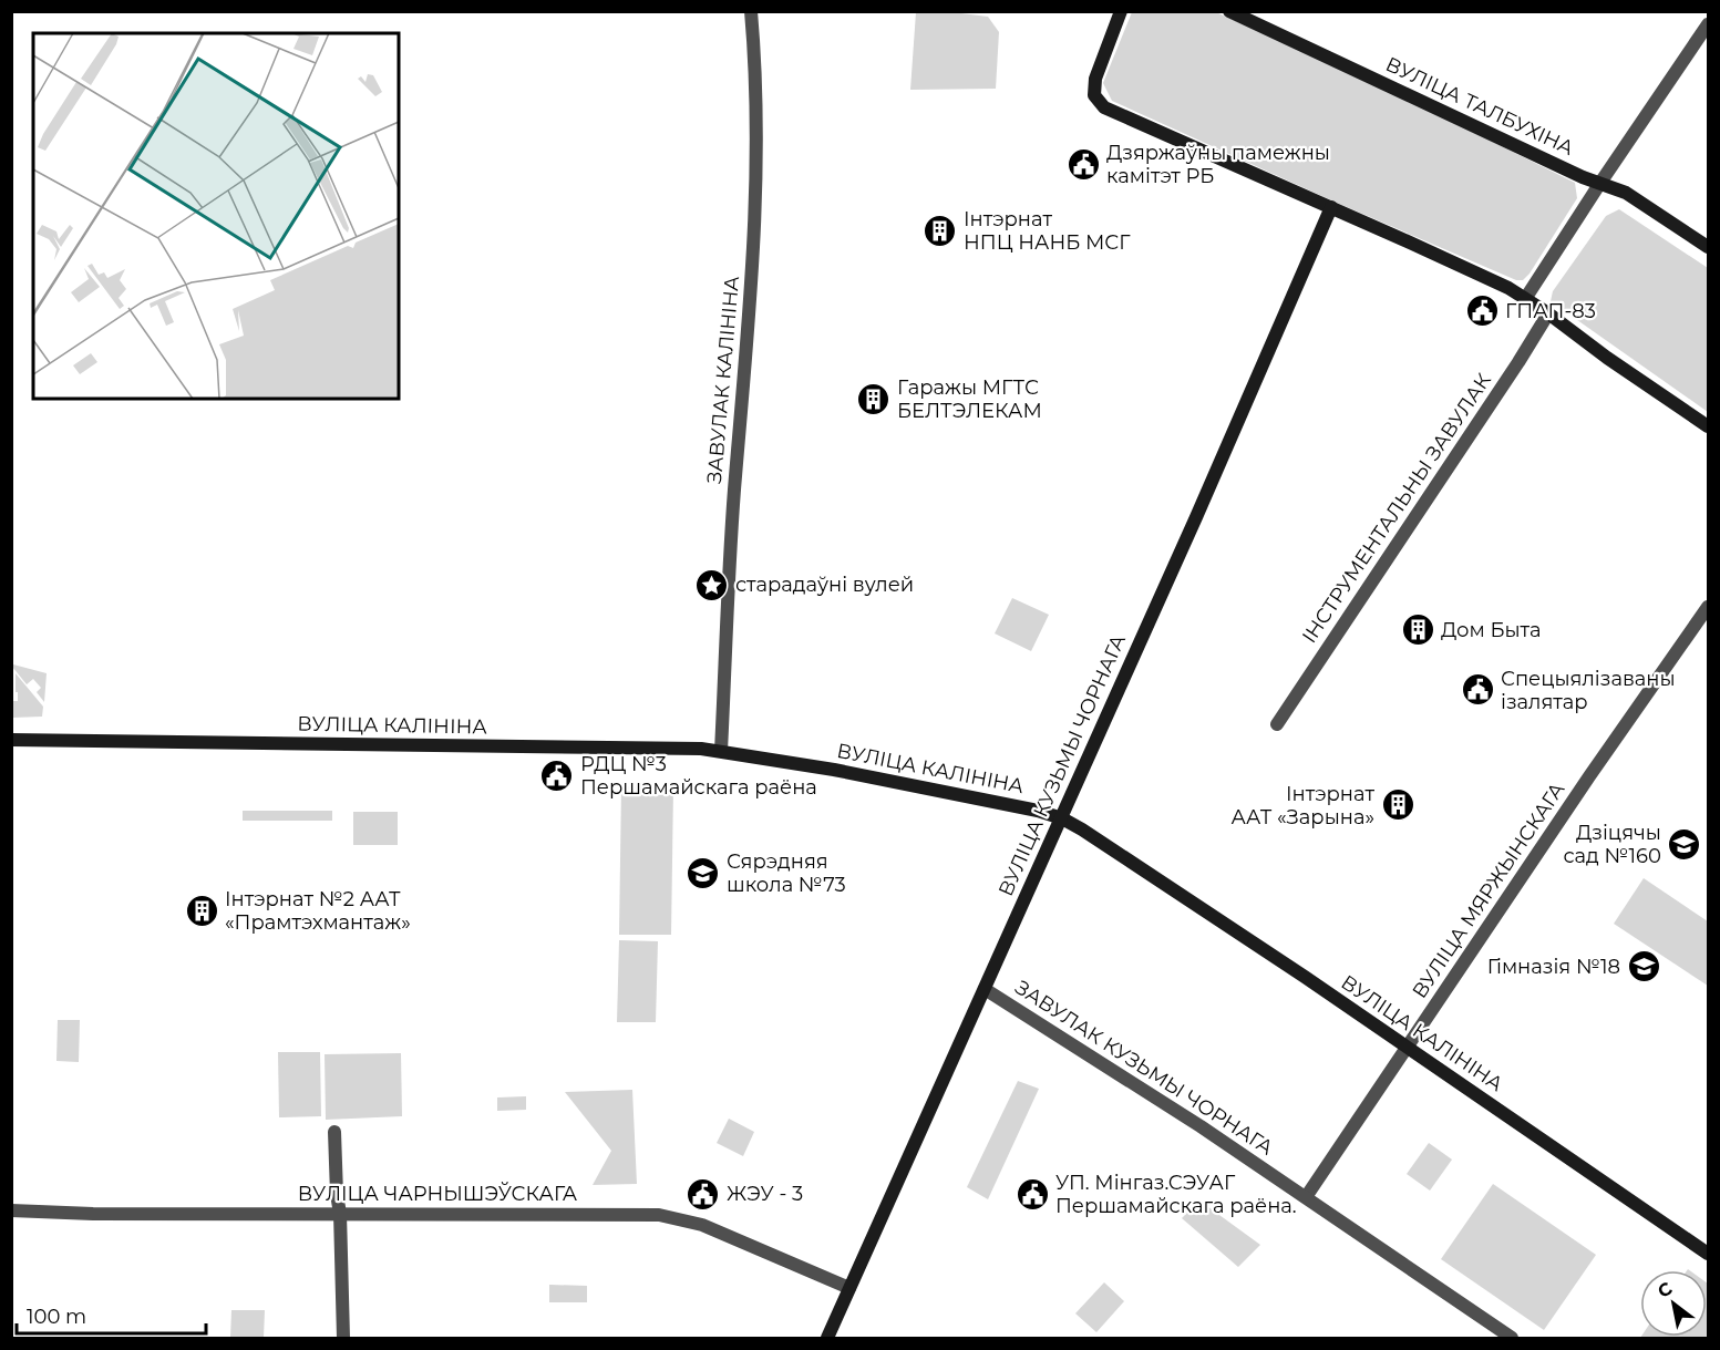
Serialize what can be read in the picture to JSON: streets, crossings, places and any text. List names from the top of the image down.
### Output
{
  "streets": {
    "main road": ["ВУЛІЦА ТАЛБУХІНА", "ВУЛІЦА КАЛІНІНА", "ВУЛІЦА КУЗЬМЫ ЧОРНАГА"],
    "street": [
      "ЗАВУЛАК КАЛІНІНА",
      "ІНСТРУМЕНТАЛЬНЫ ЗАВУЛАК",
      "ВУЛІЦА МЯРЖЫНСКАГА",
      "ЗАВУЛАК КУЗЬМЫ ЧОРНАГА",
      "ВУЛІЦА ЧАРНЫШЭЎСКАГА"
    ]
  },
  "crossings": [
    ["ЗАВУЛАК КАЛІНІНА", "ВУЛІЦА КАЛІНІНА"],
    ["ВУЛІЦА КАЛІНІНА", "ВУЛІЦА КУЗЬМЫ ЧОРНАГА"],
    ["ВУЛІЦА КАЛІНІНА", "ВУЛІЦА МЯРЖЫНСКАГА"],
    ["ВУЛІЦА КУЗЬМЫ ЧОРНАГА", "ЗАВУЛАК КУЗЬМЫ ЧОРНАГА"],
    ["ВУЛІЦА КУЗЬМЫ ЧОРНАГА", "ВУЛІЦА ЧАРНЫШЭЎСКАГА"],
    ["ВУЛІЦА МЯРЖЫНСКАГА", "ЗАВУЛАК КУЗЬМЫ ЧОРНАГА"]
  ],
  "places": {
    "public building": [
      "Дзяржаўны памежны камітэт РБ",
      "ГПАП-83",
      "Спецыялізаваны ізалятар",
      "РДЦ №3 Першамайскага раёна",
      "ЖЭУ - 3",
      "УП. Мінгаз.СЭУАГ Першамайскага раёна."
    ],
    "building": [
      "Інтэрнат НПЦ НАНБ МСГ",
      "Гаражы МГТС БЕЛТЭЛЕКАМ",
      "Дом Быта",
      "Інтэрнат ААТ «Зарына»",
      "Інтэрнат №2 ААТ «Прамтэхмантаж»"
    ],
    "place": ["старадаўні вулей"],
    "school or university": ["Дзіцячы сад №160", "Сярэдняя школа №73", "Гімназія №18"]
  },
  "scale_bar": "100 m",
  "north": "top left"
}
